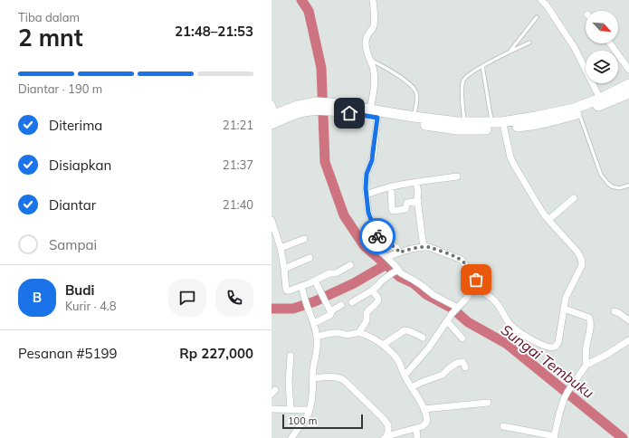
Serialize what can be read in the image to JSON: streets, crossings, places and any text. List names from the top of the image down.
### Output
{
  "water": ["Sungai Tembuku"],
  "scale_bar": "100 m",
  "north": "bottom right",
  "page": {
    "heading": ["2 mnt", "Tiba dalam", "21:48–21:53"],
    "panel": [
      "Budi",
      "Kurir · 4.8",
      "Pesanan #5199",
      "Rp 227,000"
    ],
    "bar": "Diantar · 190 m",
    "list": [
      ["Diterima", "21:21"],
      ["Disiapkan", "21:37"],
      ["Diantar", "21:40"],
      "Sampai"
    ],
    "round": "B",
    "scale": "100 m"
  }
}
